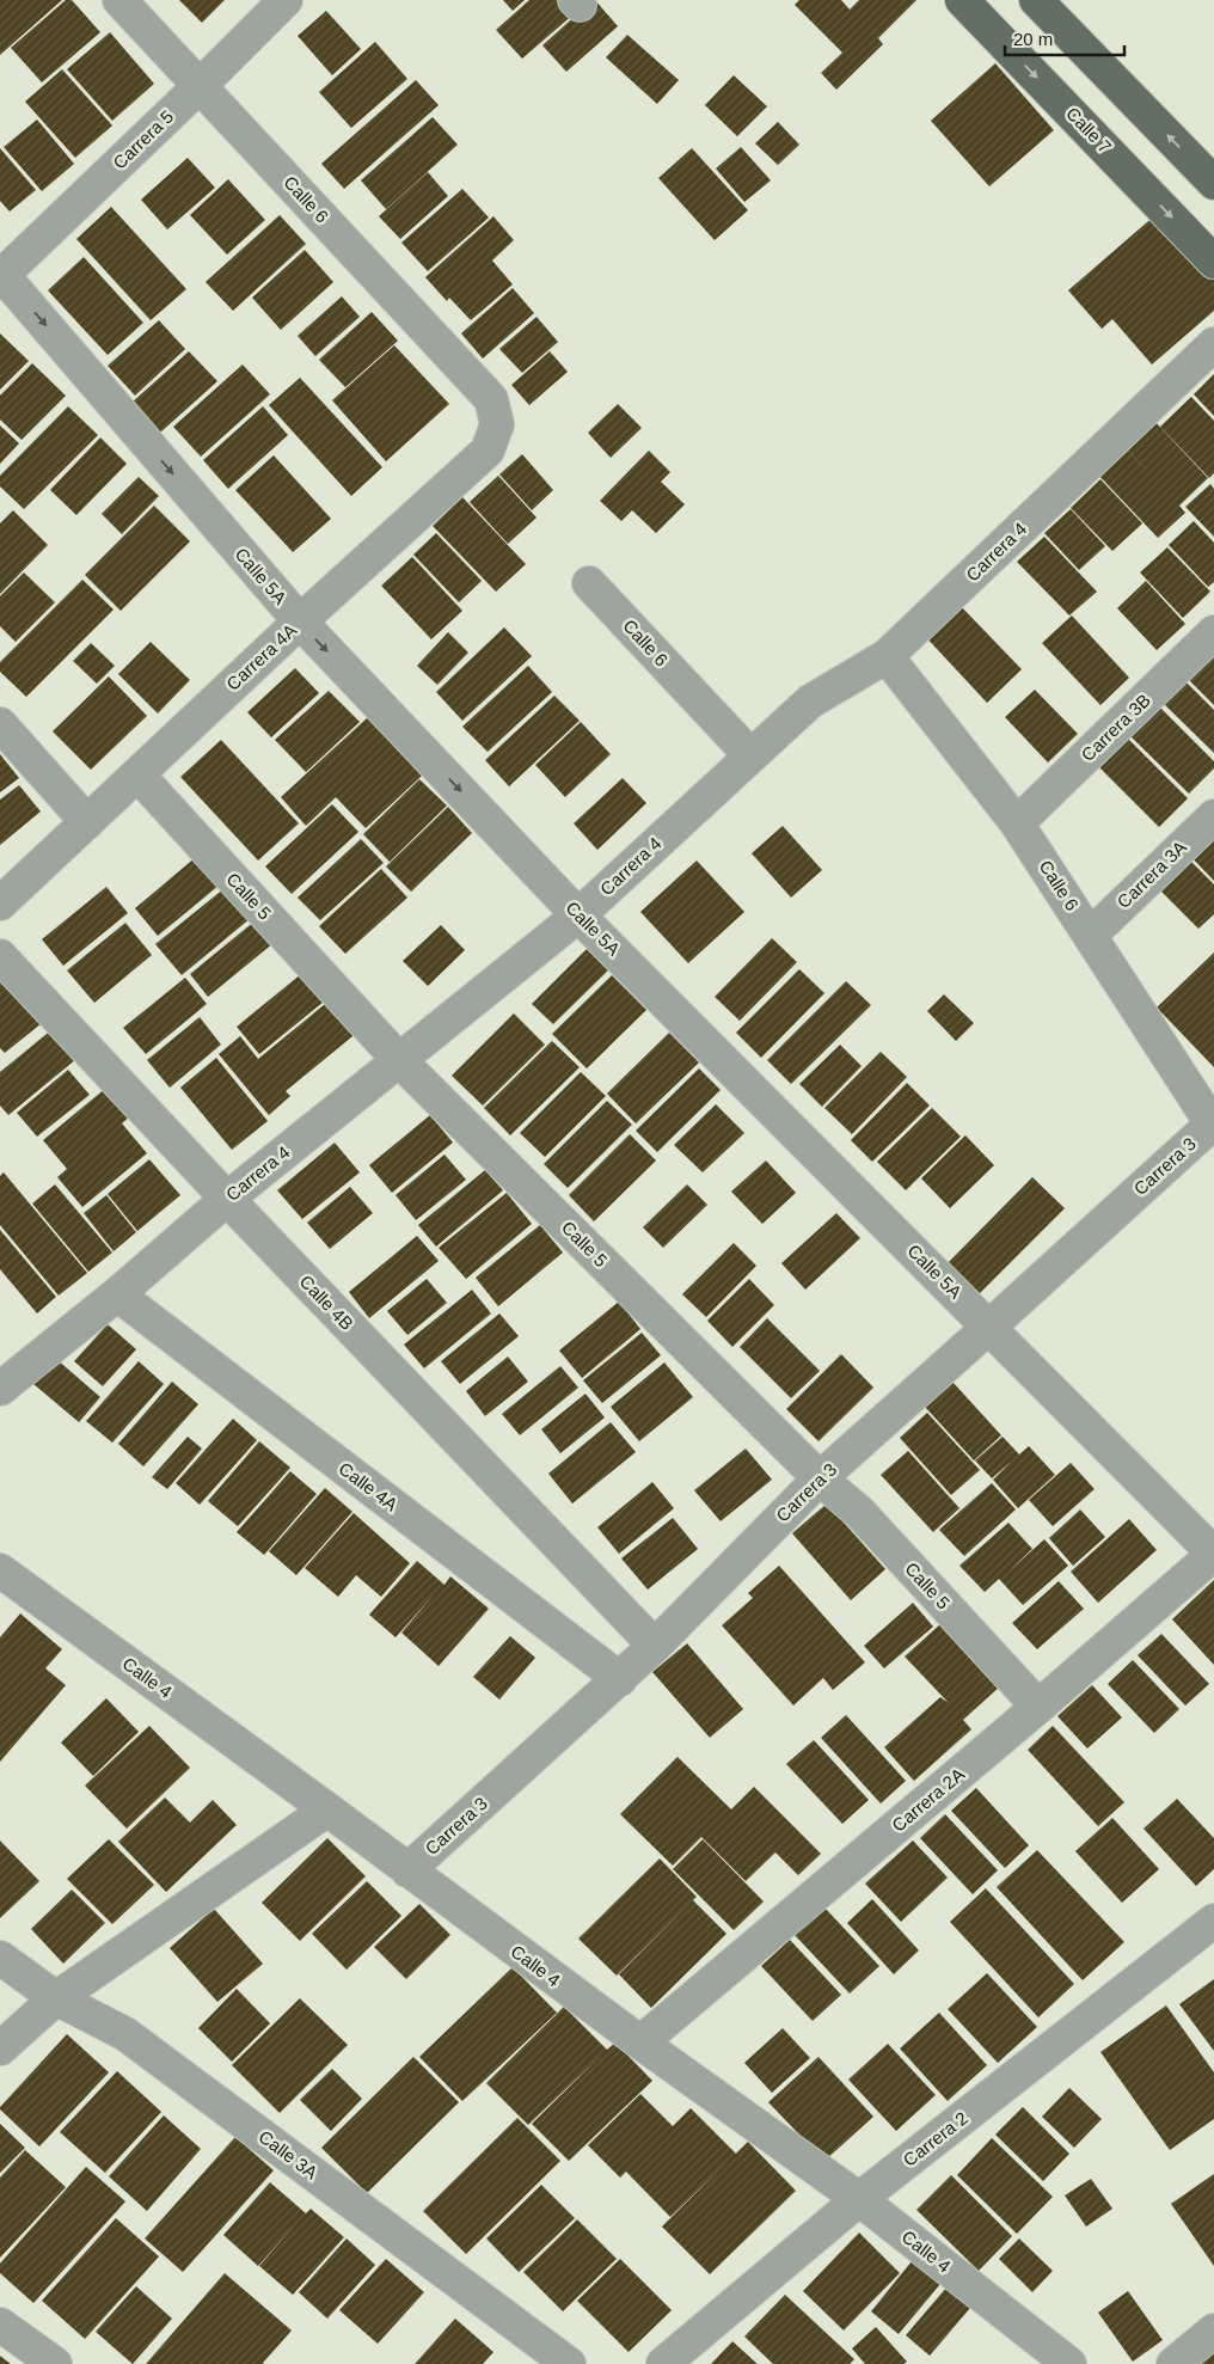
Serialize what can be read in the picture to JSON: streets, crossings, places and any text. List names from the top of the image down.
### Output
{
  "streets": {
    "main road": ["Calle 7"],
    "street": [
      "Carrera 5",
      "Calle 6",
      "Carrera 4",
      "Calle 5A",
      "Carrera 4A",
      "Carrera 3B",
      "Carrera 3A",
      "Calle 5",
      "Carrera 3",
      "Calle 4B",
      "Calle 4A",
      "Calle 4",
      "Carrera 2A",
      "Carrera 2",
      "Calle 3A"
    ]
  },
  "crossings": [
    ["Carrera 5", "Calle 6"],
    ["Carrera 5", "Calle 5A"],
    ["Calle 6", "Carrera 4"],
    ["Calle 6", "Carrera 4A"],
    ["Calle 6", "Carrera 3B"],
    ["Calle 6", "Carrera 3A"],
    ["Calle 6", "Carrera 3"],
    ["Carrera 4", "Calle 5A"],
    ["Carrera 4", "Calle 5"],
    ["Carrera 4", "Calle 4B"],
    ["Carrera 4", "Calle 4A"],
    ["Calle 5A", "Carrera 4A"],
    ["Calle 5A", "Carrera 3"],
    ["Calle 5A", "Carrera 2A"],
    ["Carrera 4A", "Calle 5"],
    ["Calle 5", "Carrera 3"],
    ["Calle 5", "Carrera 2A"],
    ["Carrera 3", "Calle 4B"],
    ["Carrera 3", "Calle 4A"],
    ["Carrera 3", "Calle 4"],
    ["Calle 4", "Carrera 2A"],
    ["Calle 4", "Carrera 2"]
  ],
  "one_way": ["Calle 5A"],
  "scale_bar": "20 m"
}
